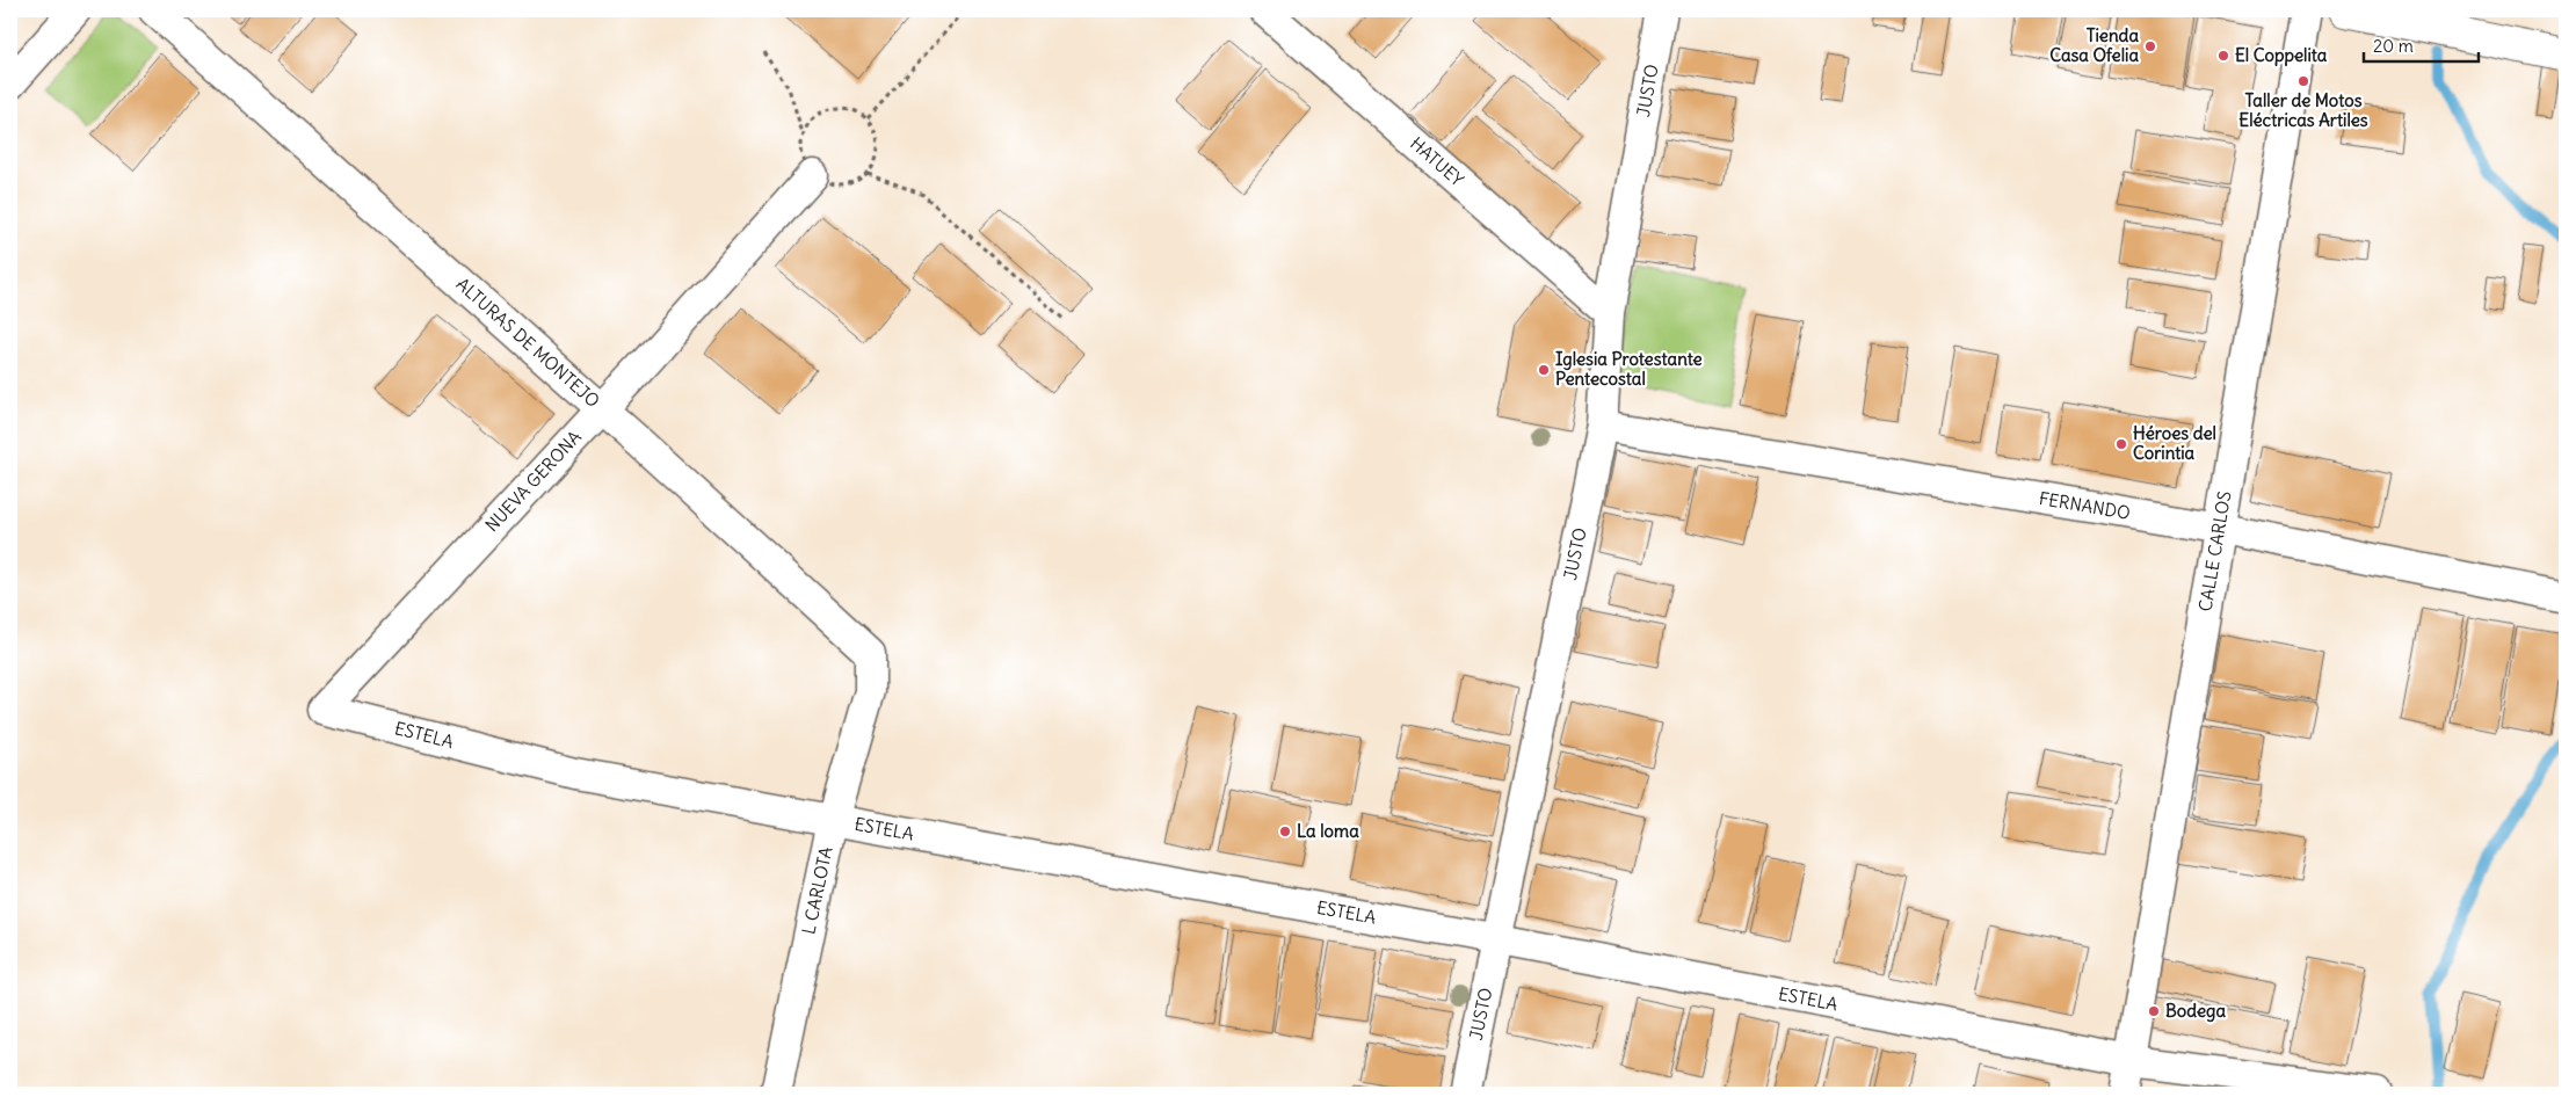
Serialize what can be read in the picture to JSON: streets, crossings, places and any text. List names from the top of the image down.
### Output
{
  "streets": {
    "street": [
      "JUSTO",
      "HATUEY",
      "ALTURAS DE MONTEJO",
      "NUEVA GERONA",
      "FERNANDO",
      "CALLE CARLOS",
      "ESTELA",
      "L CARLOTA"
    ]
  },
  "crossings": [
    ["JUSTO", "HATUEY"],
    ["JUSTO", "FERNANDO"],
    ["JUSTO", "ESTELA"],
    ["ALTURAS DE MONTEJO", "NUEVA GERONA"],
    ["ALTURAS DE MONTEJO", "L CARLOTA"],
    ["NUEVA GERONA", "ESTELA"],
    ["FERNANDO", "CALLE CARLOS"],
    ["CALLE CARLOS", "ESTELA"],
    ["ESTELA", "L CARLOTA"]
  ],
  "places": [
    "Tienda Casa Ofelia",
    "El Coppelita",
    "Taller de Motos Eléctricas Artiles",
    "Iglesia Protestante Pentecostal",
    "Héroes del Corintia",
    "La loma",
    "Bodega"
  ],
  "scale_bar": "20 m"
}
